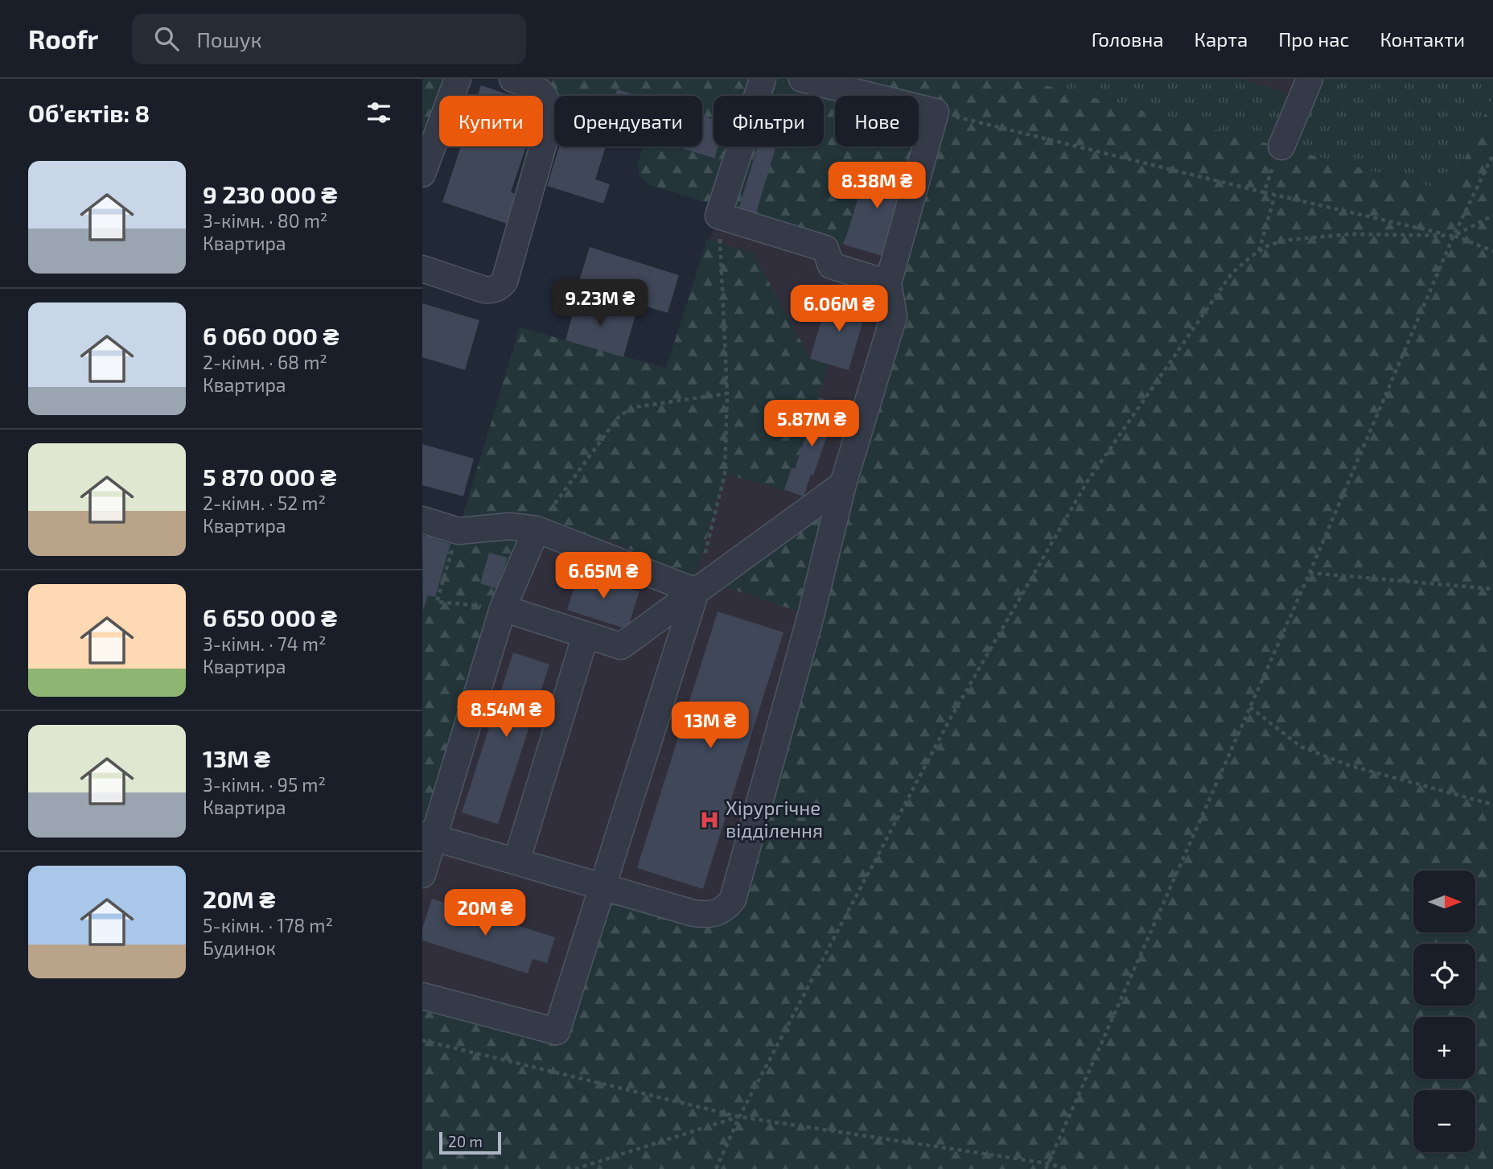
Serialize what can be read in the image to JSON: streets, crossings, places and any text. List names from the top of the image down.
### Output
{
  "places": {
    "hospital": ["Хірургічне відділення"]
  },
  "scale_bar": "20 m",
  "north": "right",
  "page": {
    "header": "Roofr",
    "search": "Пошук",
    "nav": [
      "Головна",
      "Карта",
      "Про нас",
      "Контакти"
    ],
    "heading": "Об’єктів: 8",
    "chip": [
      "Купити",
      "Орендувати",
      "Фільтри",
      "Нове"
    ],
    "list": [
      {
        "name": "9 230 000 ₴",
        "note": "3-кімн. · 80 m² · Квартира"
      },
      {
        "name": "6 060 000 ₴",
        "note": "2-кімн. · 68 m² · Квартира"
      },
      {
        "name": "5 870 000 ₴",
        "note": "2-кімн. · 52 m² · Квартира"
      },
      {
        "name": "6 650 000 ₴",
        "note": "3-кімн. · 74 m² · Квартира"
      },
      {
        "name": "13M ₴",
        "note": "3-кімн. · 95 m² · Квартира"
      },
      {
        "name": "20M ₴",
        "note": "5-кімн. · 178 m² · Будинок"
      }
    ],
    "price": [
      "8.38M ₴",
      "9.23M ₴",
      "6.06M ₴",
      "5.87M ₴",
      "6.65M ₴",
      "8.54M ₴",
      "13M ₴",
      "20M ₴"
    ],
    "map_buttons": ["+", "−"],
    "scale": "20 m"
  }
}
